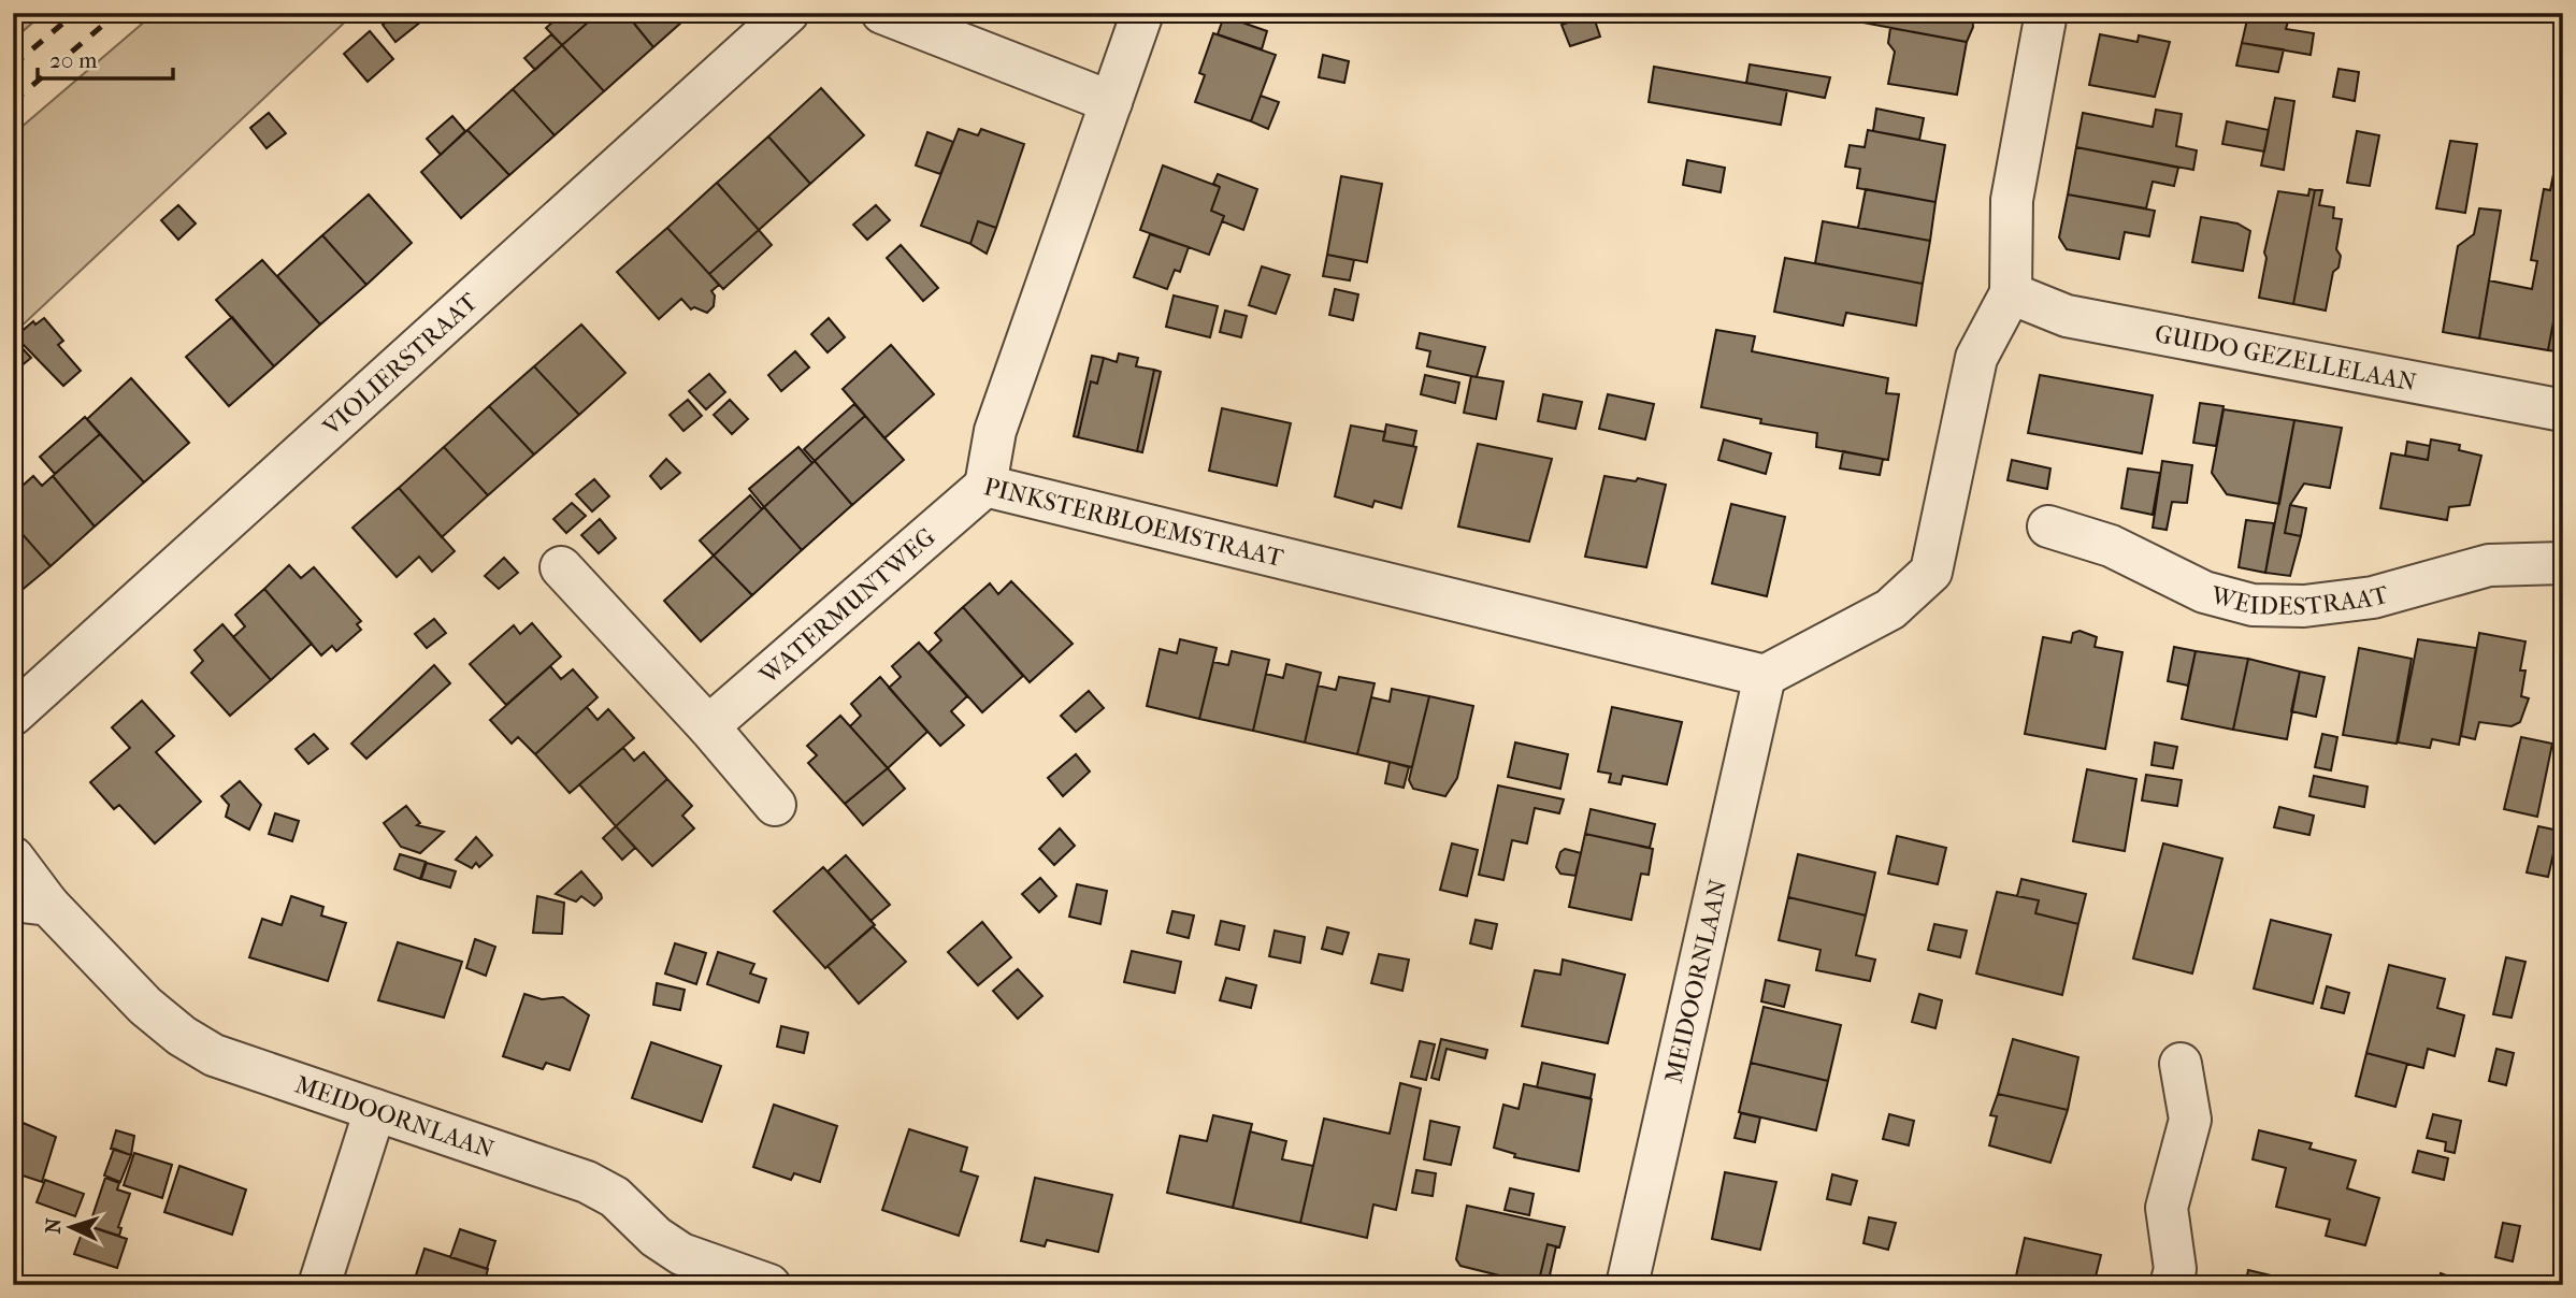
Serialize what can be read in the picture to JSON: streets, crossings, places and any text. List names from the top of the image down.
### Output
{
  "streets": {
    "street": [
      "GUIDO GEZELLELAAN",
      "VIOLIERSTRAAT",
      "PINKSTERBLOEMSTRAAT",
      "WEIDESTRAAT",
      "WATERMUNTWEG",
      "MEIDOORNLAAN"
    ]
  },
  "crossings": [
    ["PINKSTERBLOEMSTRAAT", "WATERMUNTWEG"],
    ["PINKSTERBLOEMSTRAAT", "MEIDOORNLAAN"]
  ],
  "scale_bar": "20 m",
  "north": "left"
}
